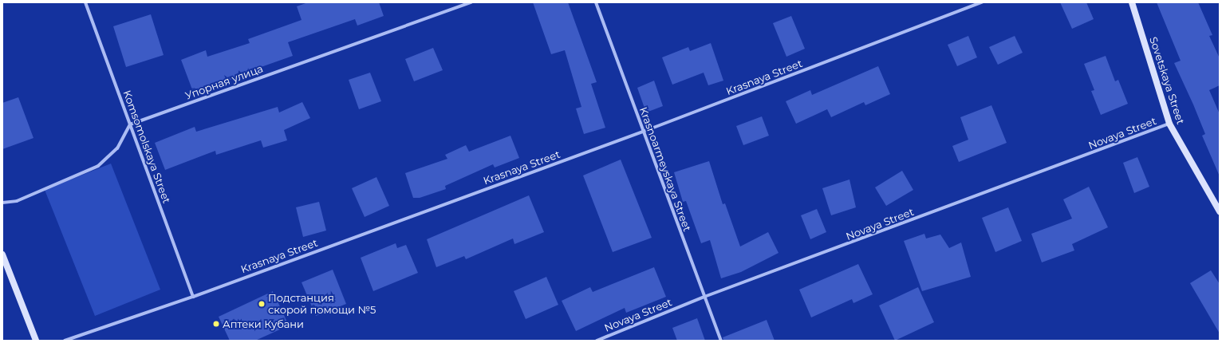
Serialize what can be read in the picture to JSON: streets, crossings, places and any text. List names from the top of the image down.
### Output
{
  "streets": {
    "street": [
      "Krasnaya Street",
      "Sovetskaya Street",
      "Упорная улица",
      "Novaya Street",
      "Komsomolskaya Street",
      "Krasnoarmeyskaya Street"
    ]
  },
  "crossings": [
    ["Krasnaya Street", "Komsomolskaya Street"],
    ["Krasnaya Street", "Krasnoarmeyskaya Street"],
    ["Sovetskaya Street", "Novaya Street"],
    ["Упорная улица", "Komsomolskaya Street"],
    ["Novaya Street", "Krasnoarmeyskaya Street"]
  ],
  "places": ["Подстанция скорой помощи №5", "Аптеки Кубани"]
}
